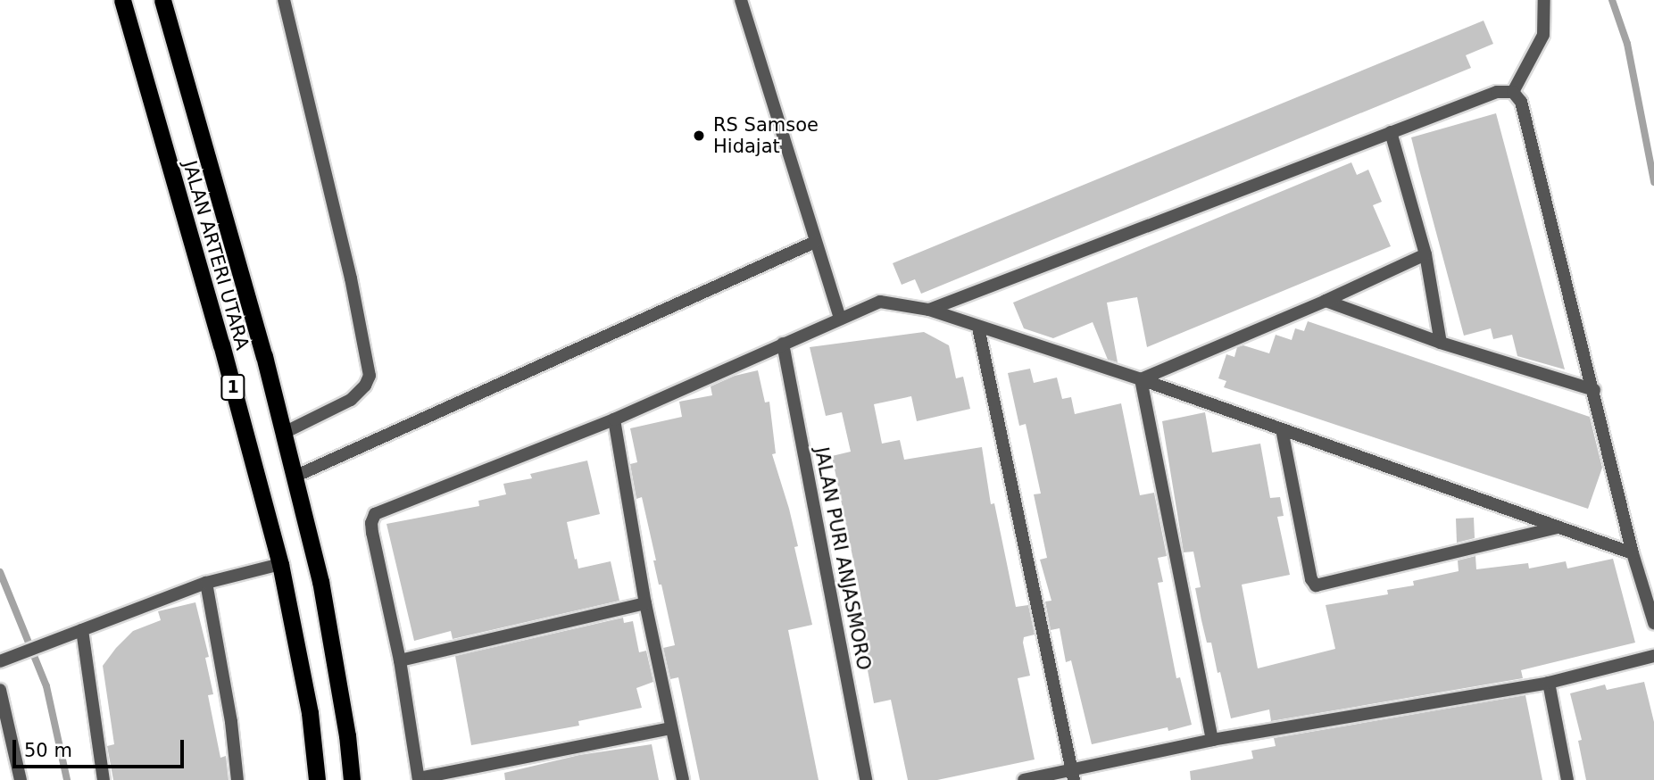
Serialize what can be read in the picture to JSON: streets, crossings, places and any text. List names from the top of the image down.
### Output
{
  "streets": {
    "highway": ["JALAN ARTERI UTARA", "1"],
    "street": ["JALAN PURI ANJASMORO"]
  },
  "places": ["RS Samsoe Hidajat"],
  "scale_bar": "50 m"
}
